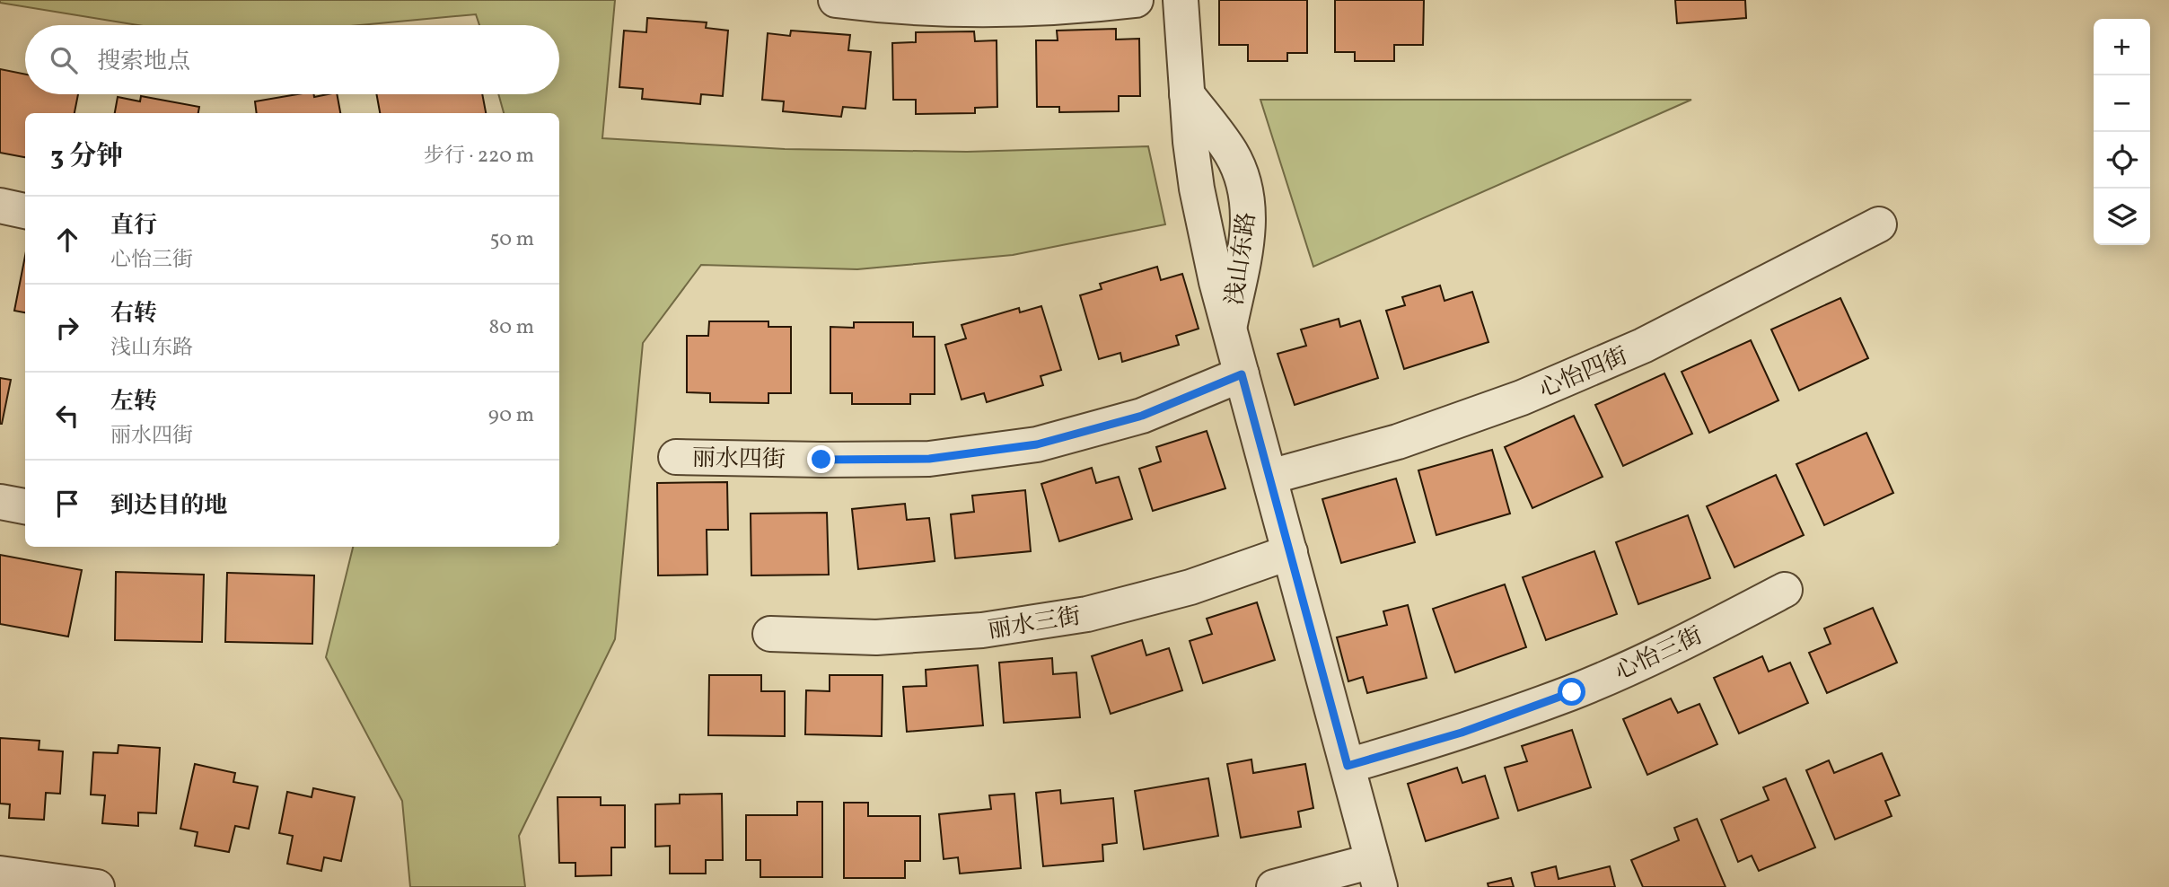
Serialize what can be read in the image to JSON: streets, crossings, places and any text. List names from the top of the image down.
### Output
{
  "streets": {
    "lane": [
      "浅山东路",
      "心怡四街",
      "丽水四街",
      "丽水三街",
      "心怡三街"
    ]
  },
  "crossings": [
    ["浅山东路", "心怡四街"],
    ["浅山东路", "丽水四街"],
    ["浅山东路", "丽水三街"],
    ["浅山东路", "心怡三街"]
  ],
  "page": {
    "map_buttons": ["+", "−"],
    "search": "搜索地点",
    "heading": ["3 分钟", "步行 · 220 m"],
    "list": [
      ["直行", "心怡三街", "50 m"],
      ["右转", "浅山东路", "80 m"],
      ["左转", "丽水四街", "90 m"],
      "到达目的地"
    ]
  }
}
